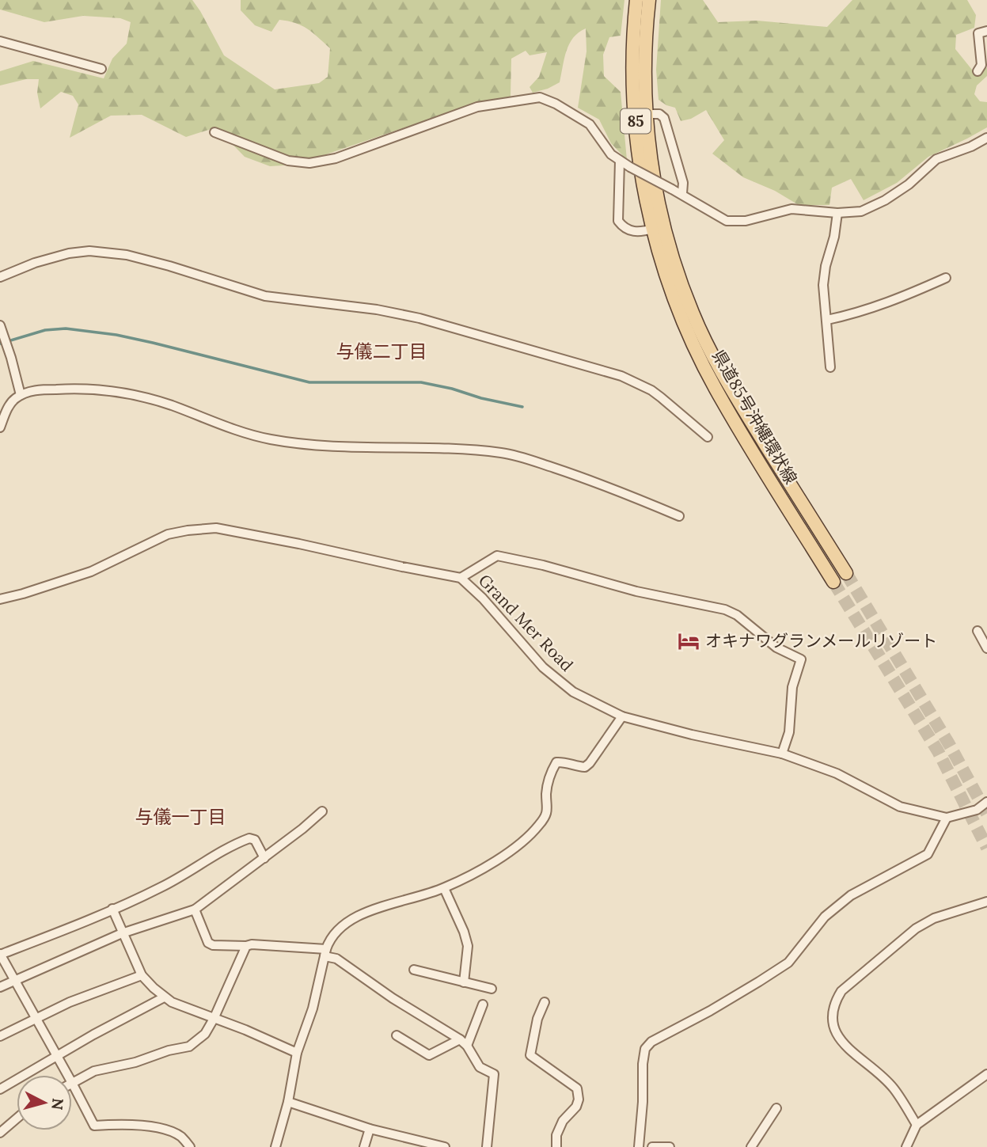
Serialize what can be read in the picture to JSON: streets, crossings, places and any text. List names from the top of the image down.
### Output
{
  "streets": {
    "main road": ["85", "県道85号沖縄環状線"],
    "street": ["Grand Mer Road"]
  },
  "districts": ["与儀二丁目", "与儀一丁目"],
  "places": {
    "hotel": ["オキナワグランメールリゾート"]
  },
  "north": "right"
}
